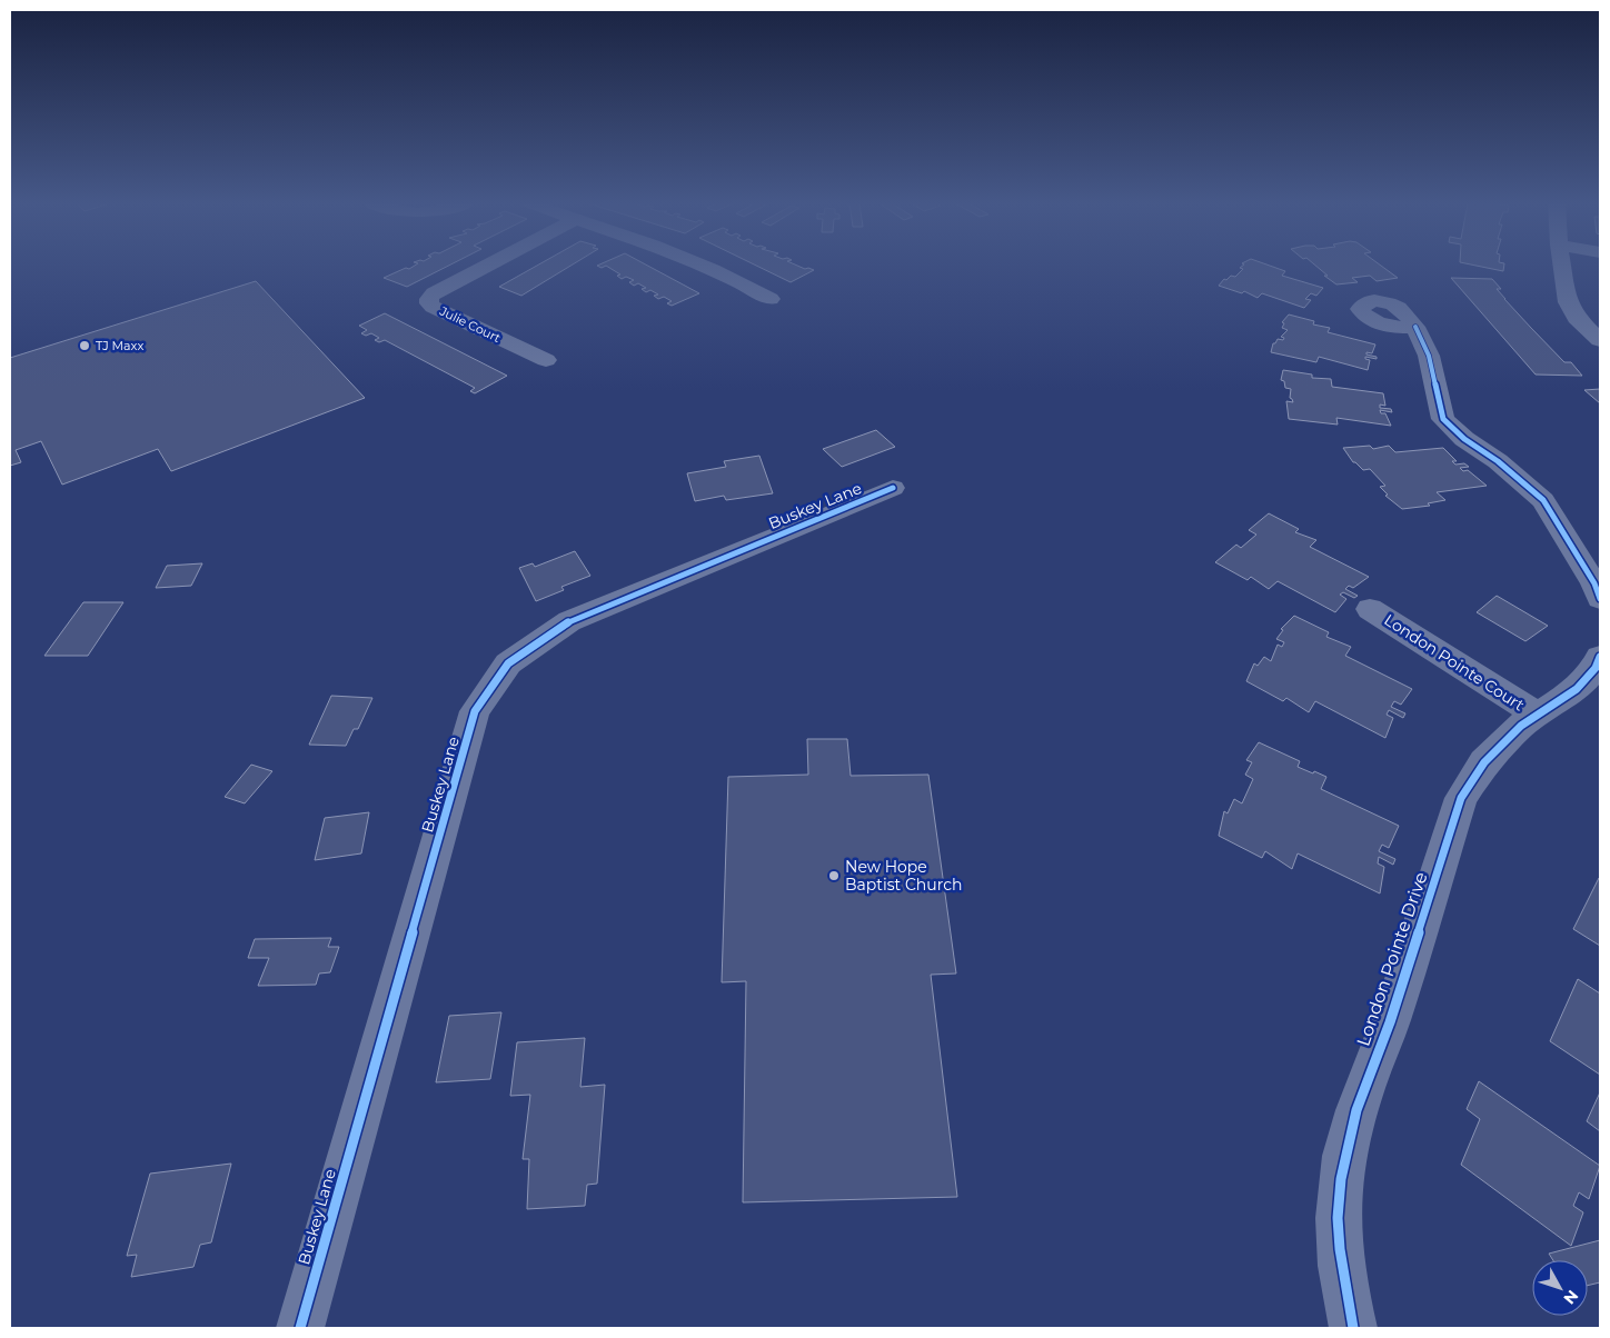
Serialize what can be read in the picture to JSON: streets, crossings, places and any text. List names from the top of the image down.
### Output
{
  "streets": {
    "street": [
      "Julie Court",
      "Buskey Lane",
      "London Pointe Court",
      "London Pointe Drive"
    ]
  },
  "crossings": [
    ["London Pointe Court", "London Pointe Drive"]
  ],
  "places": ["TJ Maxx", "New Hope Baptist Church"],
  "north": "bottom right"
}
